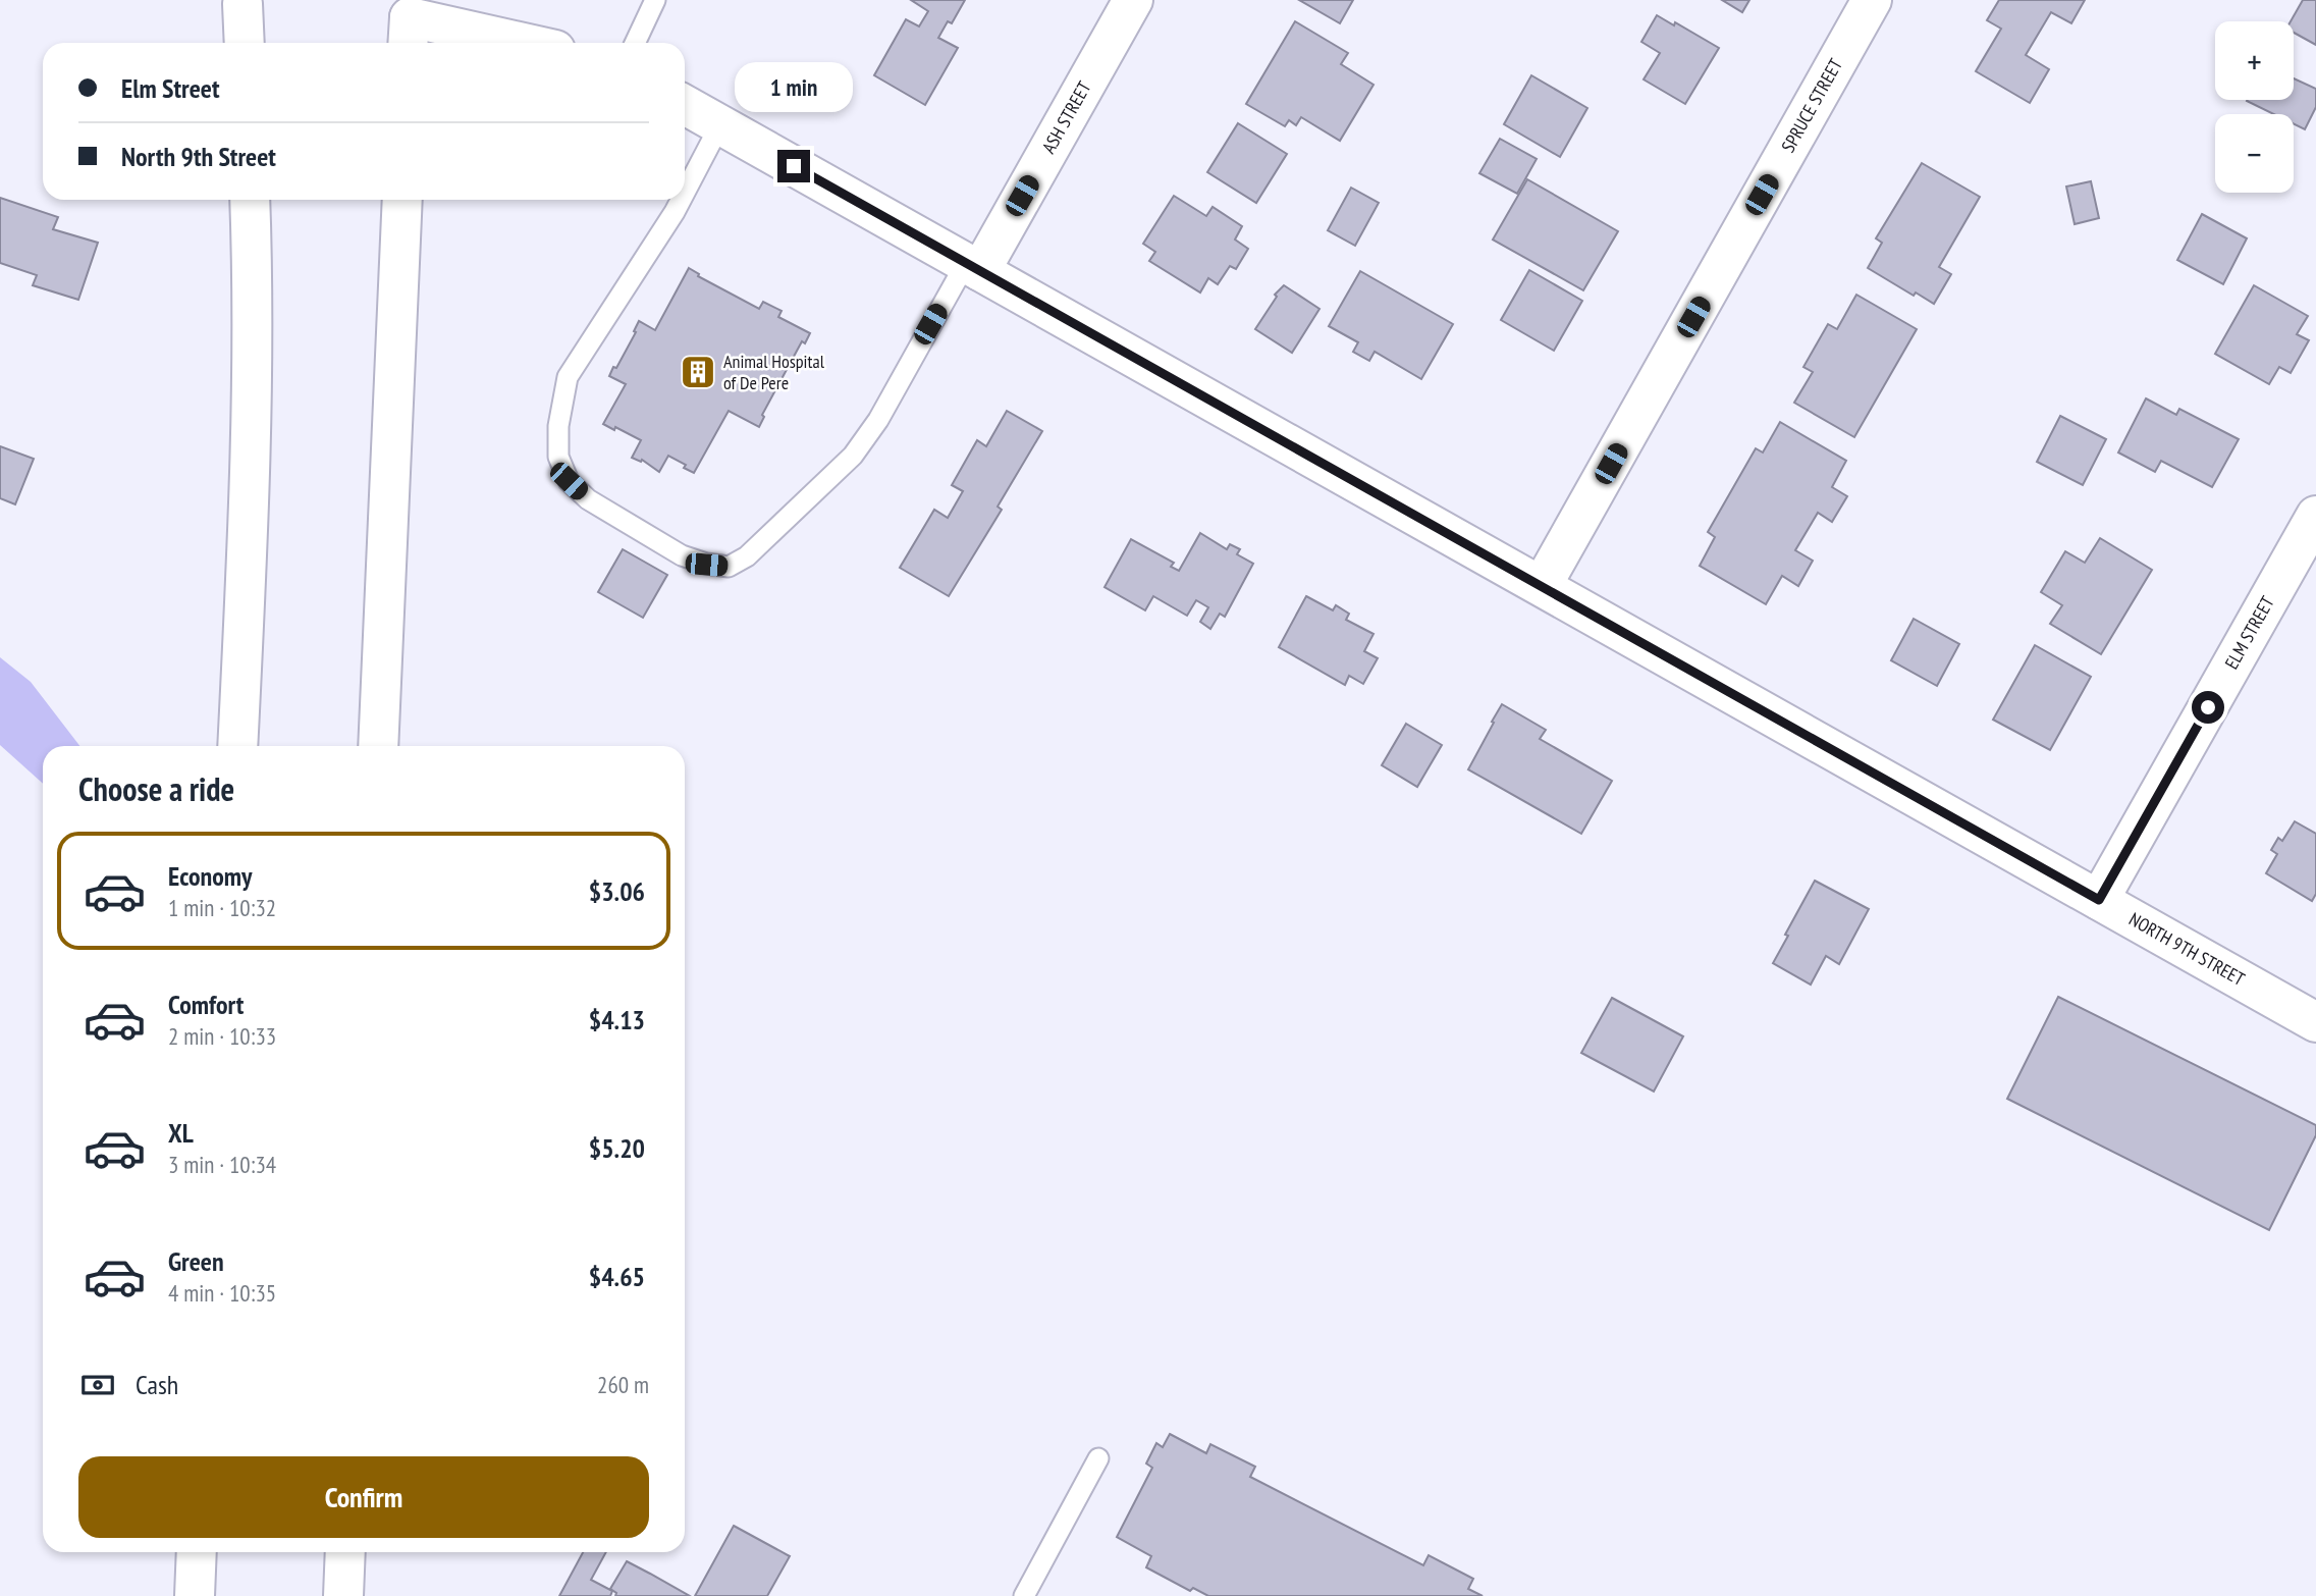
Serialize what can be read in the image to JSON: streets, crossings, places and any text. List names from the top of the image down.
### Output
{
  "streets": {
    "main road": [
      "SPRUCE STREET",
      "ASH STREET",
      "ELM STREET",
      "NORTH 9TH STREET"
    ]
  },
  "crossings": [
    ["SPRUCE STREET", "NORTH 9TH STREET"],
    ["ASH STREET", "NORTH 9TH STREET"],
    ["ELM STREET", "NORTH 9TH STREET"]
  ],
  "places": {
    "building": ["Animal Hospital of De Pere"]
  },
  "page": {
    "map_buttons": ["+", "−"],
    "banner": ["Elm Street", "North 9th Street"],
    "bubble": "1 min",
    "heading": "Choose a ride",
    "list": [
      {
        "name": "Economy",
        "note": "1 min · 10:32",
        "value": "$3.06"
      },
      {
        "name": "Comfort",
        "note": "2 min · 10:33",
        "value": "$4.13"
      },
      {
        "name": "XL",
        "note": "3 min · 10:34",
        "value": "$5.20"
      },
      {
        "name": "Green",
        "note": "4 min · 10:35",
        "value": "$4.65"
      }
    ],
    "pay": ["Cash", "260 m"],
    "buttons": "Confirm"
  }
}
